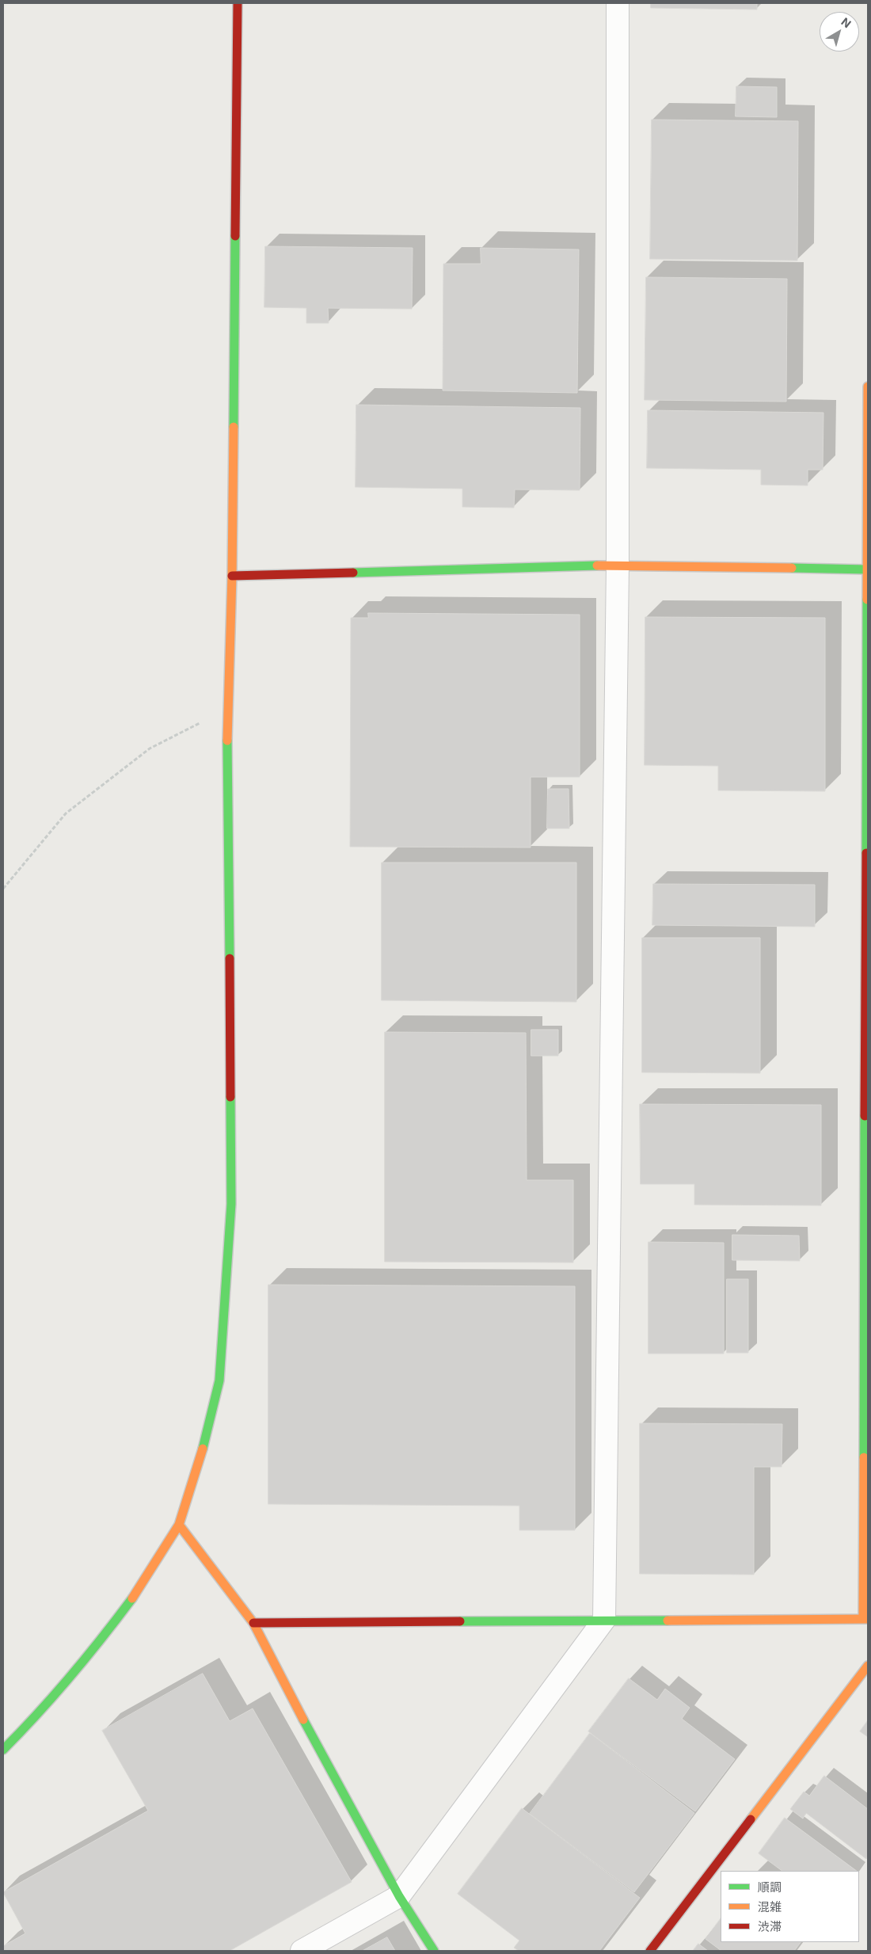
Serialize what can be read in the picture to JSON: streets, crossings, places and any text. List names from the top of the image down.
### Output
{
  "legend": ["順調", "混雑", "渋滞"],
  "north": "top right"
}
